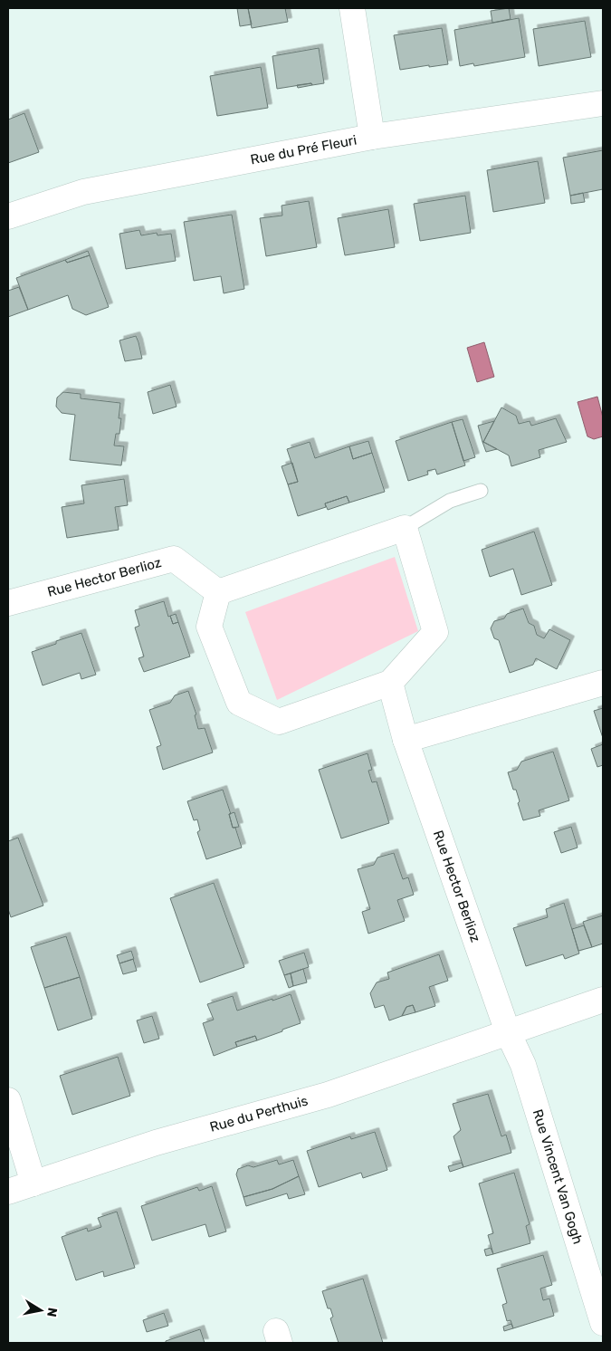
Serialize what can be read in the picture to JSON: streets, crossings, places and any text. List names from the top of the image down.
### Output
{
  "streets": {
    "street": [
      "Rue du Pré Fleuri",
      "Rue Hector Berlioz",
      "Rue du Perthuis",
      "Rue Vincent Van Gogh"
    ]
  },
  "crossings": [
    ["Rue Hector Berlioz", "Rue du Perthuis"],
    ["Rue Hector Berlioz", "Rue Vincent Van Gogh"],
    ["Rue du Perthuis", "Rue Vincent Van Gogh"]
  ],
  "north": "right"
}
